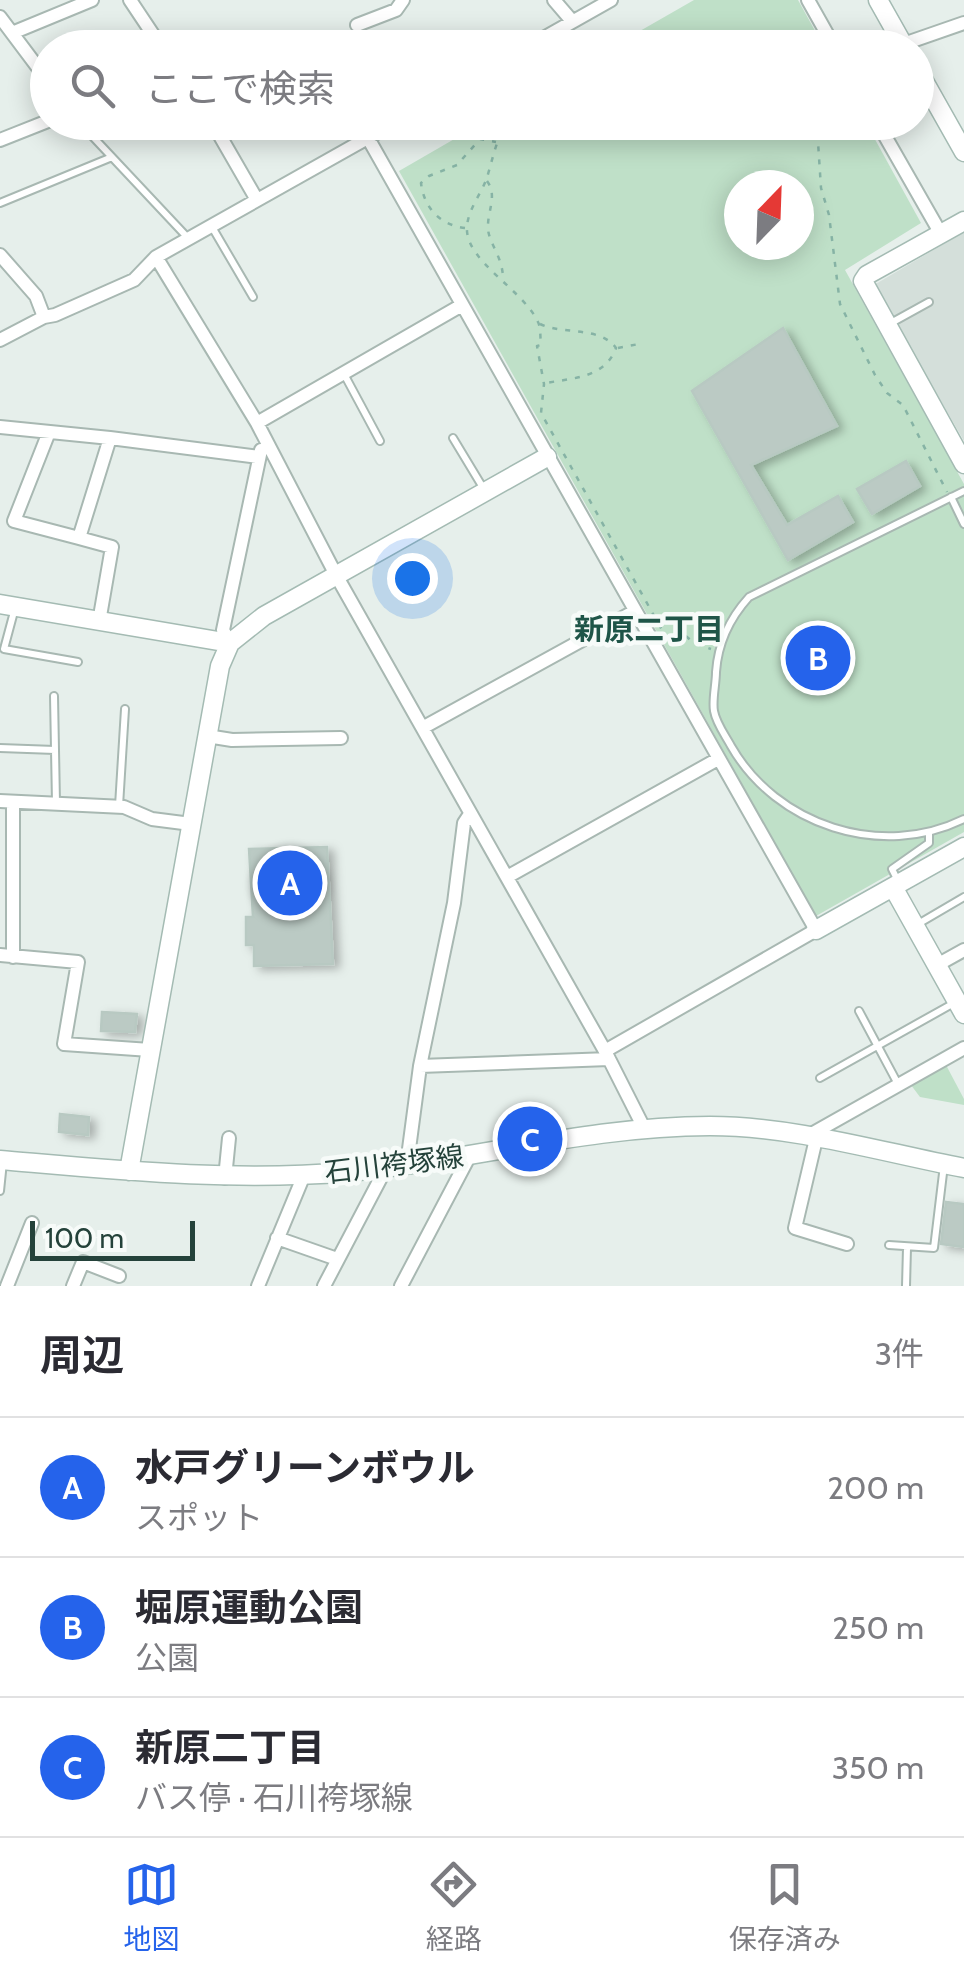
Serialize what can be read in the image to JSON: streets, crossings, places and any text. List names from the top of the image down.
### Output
{
  "streets": {
    "street": ["石川袴塚線"]
  },
  "districts": ["新原二丁目"],
  "scale_bar": "100 m",
  "north": "top right",
  "page": {
    "search": "ここで検索",
    "pins": ["B", "A", "C"],
    "scale": "100 m",
    "heading": ["周辺", "3件"],
    "list": [
      {
        "mark": "A",
        "name": "水戸グリーンボウル",
        "note": "スポット",
        "value": "200 m"
      },
      {
        "mark": "B",
        "name": "堀原運動公園",
        "note": "公園",
        "value": "250 m"
      },
      {
        "mark": "C",
        "name": "新原二丁目",
        "note": "バス停 · 石川袴塚線",
        "value": "350 m"
      }
    ],
    "nav": ["地図", "経路", "保存済み"]
  }
}
